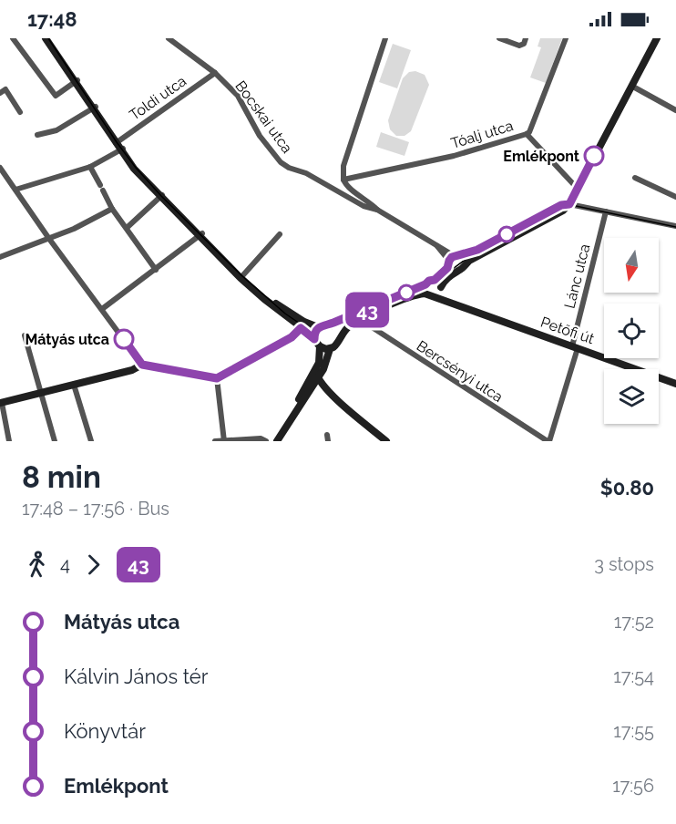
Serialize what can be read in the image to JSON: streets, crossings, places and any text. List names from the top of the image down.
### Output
{
  "streets": {
    "street": [
      "Toldi utca",
      "Bocskai utca",
      "Tóalj utca",
      "Lánc utca",
      "Petőfi út",
      "Bercsényi utca"
    ]
  },
  "crossings": [
    ["Toldi utca", "Bocskai utca"],
    ["Bocskai utca", "Tóalj utca"],
    ["Lánc utca", "Petőfi út"],
    ["Lánc utca", "Bercsényi utca"]
  ],
  "places": ["Emlékpont", "Mátyás utca"],
  "lines": ["bus line 43"],
  "north": "bottom",
  "page": {
    "status": "17:48",
    "on_map": "43",
    "heading": ["8 min", "17:48 – 17:56 · Bus", "$0.80"],
    "legs": ["4", "43", "3 stops"],
    "list": [
      {
        "name": "Mátyás utca",
        "value": "17:52"
      },
      {
        "name": "Kálvin János tér",
        "value": "17:54"
      },
      {
        "name": "Könyvtár",
        "value": "17:55"
      },
      {
        "name": "Emlékpont",
        "value": "17:56"
      }
    ]
  }
}
